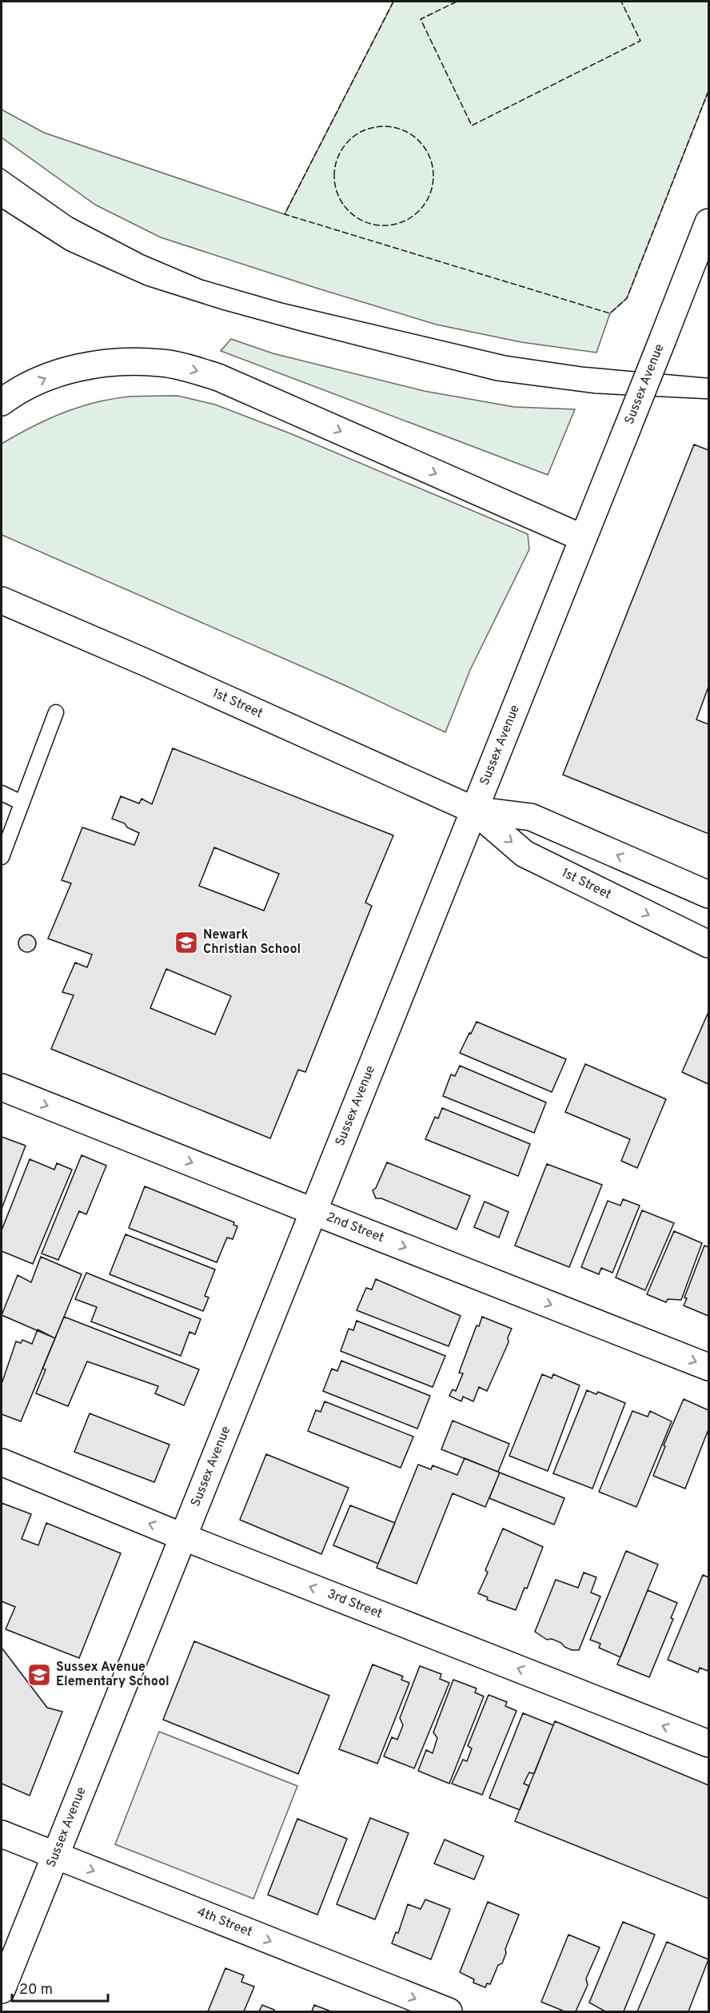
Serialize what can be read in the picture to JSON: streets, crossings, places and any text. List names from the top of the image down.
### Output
{
  "streets": {
    "main road": [
      "Sussex Avenue",
      "1st Street",
      "2nd Street",
      "3rd Street",
      "4th Street"
    ]
  },
  "crossings": [
    ["Sussex Avenue", "1st Street"],
    ["Sussex Avenue", "2nd Street"],
    ["Sussex Avenue", "3rd Street"],
    ["Sussex Avenue", "4th Street"]
  ],
  "one_way": ["2nd Street", "3rd Street", "4th Street"],
  "places": {
    "school or university": ["Newark Christian School", "Sussex Avenue Elementary School"]
  },
  "scale_bar": "20 m"
}
